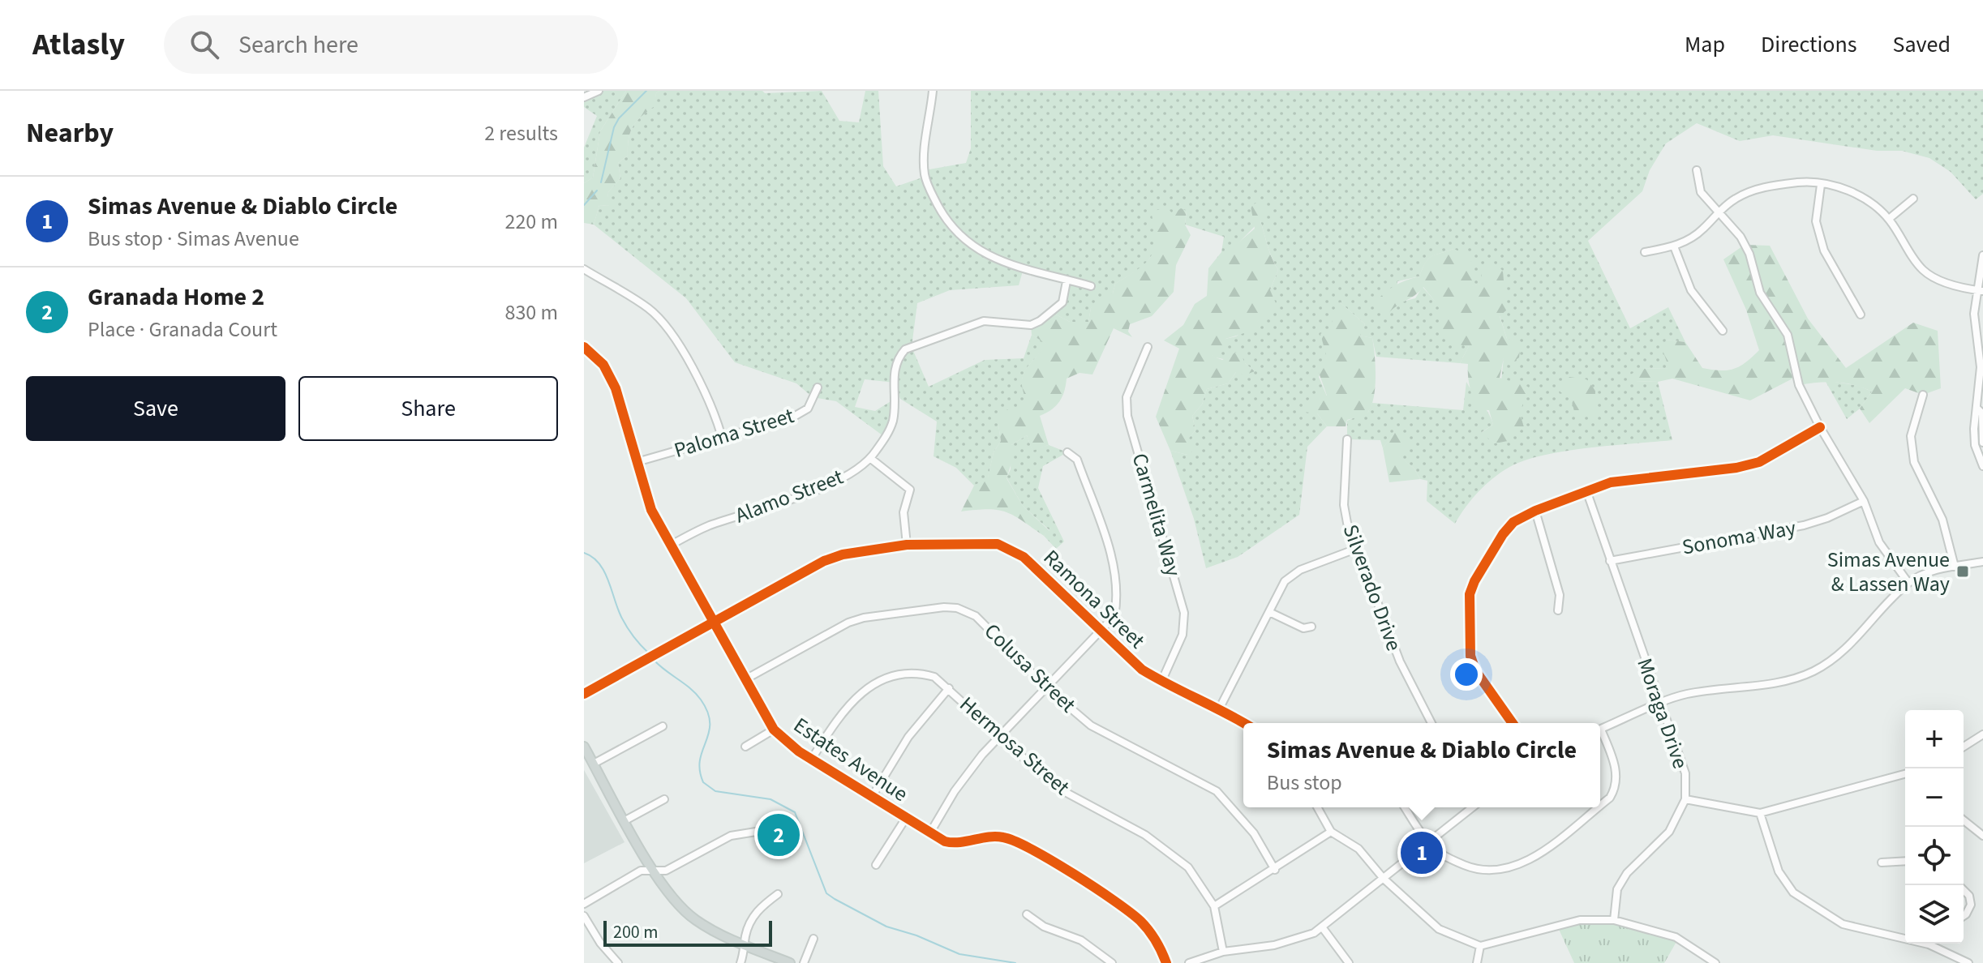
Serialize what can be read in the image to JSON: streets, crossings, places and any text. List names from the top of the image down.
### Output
{
  "streets": {
    "street": [
      "Paloma Street",
      "Alamo Street",
      "Carmelita Way",
      "Sonoma Way",
      "Silverado Drive",
      "Ramona Street",
      "Colusa Street",
      "Moraga Drive",
      "Hermosa Street",
      "Estates Avenue"
    ]
  },
  "crossings": [
    ["Paloma Street", "Estates Avenue"],
    ["Alamo Street", "Estates Avenue"],
    ["Carmelita Way", "Ramona Street"],
    ["Sonoma Way", "Moraga Drive"],
    ["Ramona Street", "Estates Avenue"],
    ["Colusa Street", "Estates Avenue"],
    ["Hermosa Street", "Estates Avenue"]
  ],
  "places": {
    "transit": ["Simas Avenue & Lassen Way"]
  },
  "scale_bar": "200 m",
  "page": {
    "header": "Atlasly",
    "search": "Search here",
    "nav": ["Map", "Directions", "Saved"],
    "heading": ["Nearby", "2 results"],
    "list": [
      {
        "mark": "1",
        "name": "Simas Avenue & Diablo Circle",
        "note": "Bus stop · Simas Avenue",
        "value": "220 m"
      },
      {
        "mark": "2",
        "name": "Granada Home 2",
        "note": "Place · Granada Court",
        "value": "830 m"
      }
    ],
    "buttons": ["Save", "Share"],
    "map_buttons": ["+", "−"],
    "popup": ["Simas Avenue & Diablo Circle", "Bus stop"],
    "pins": ["2", "1"],
    "scale": "200 m"
  }
}
